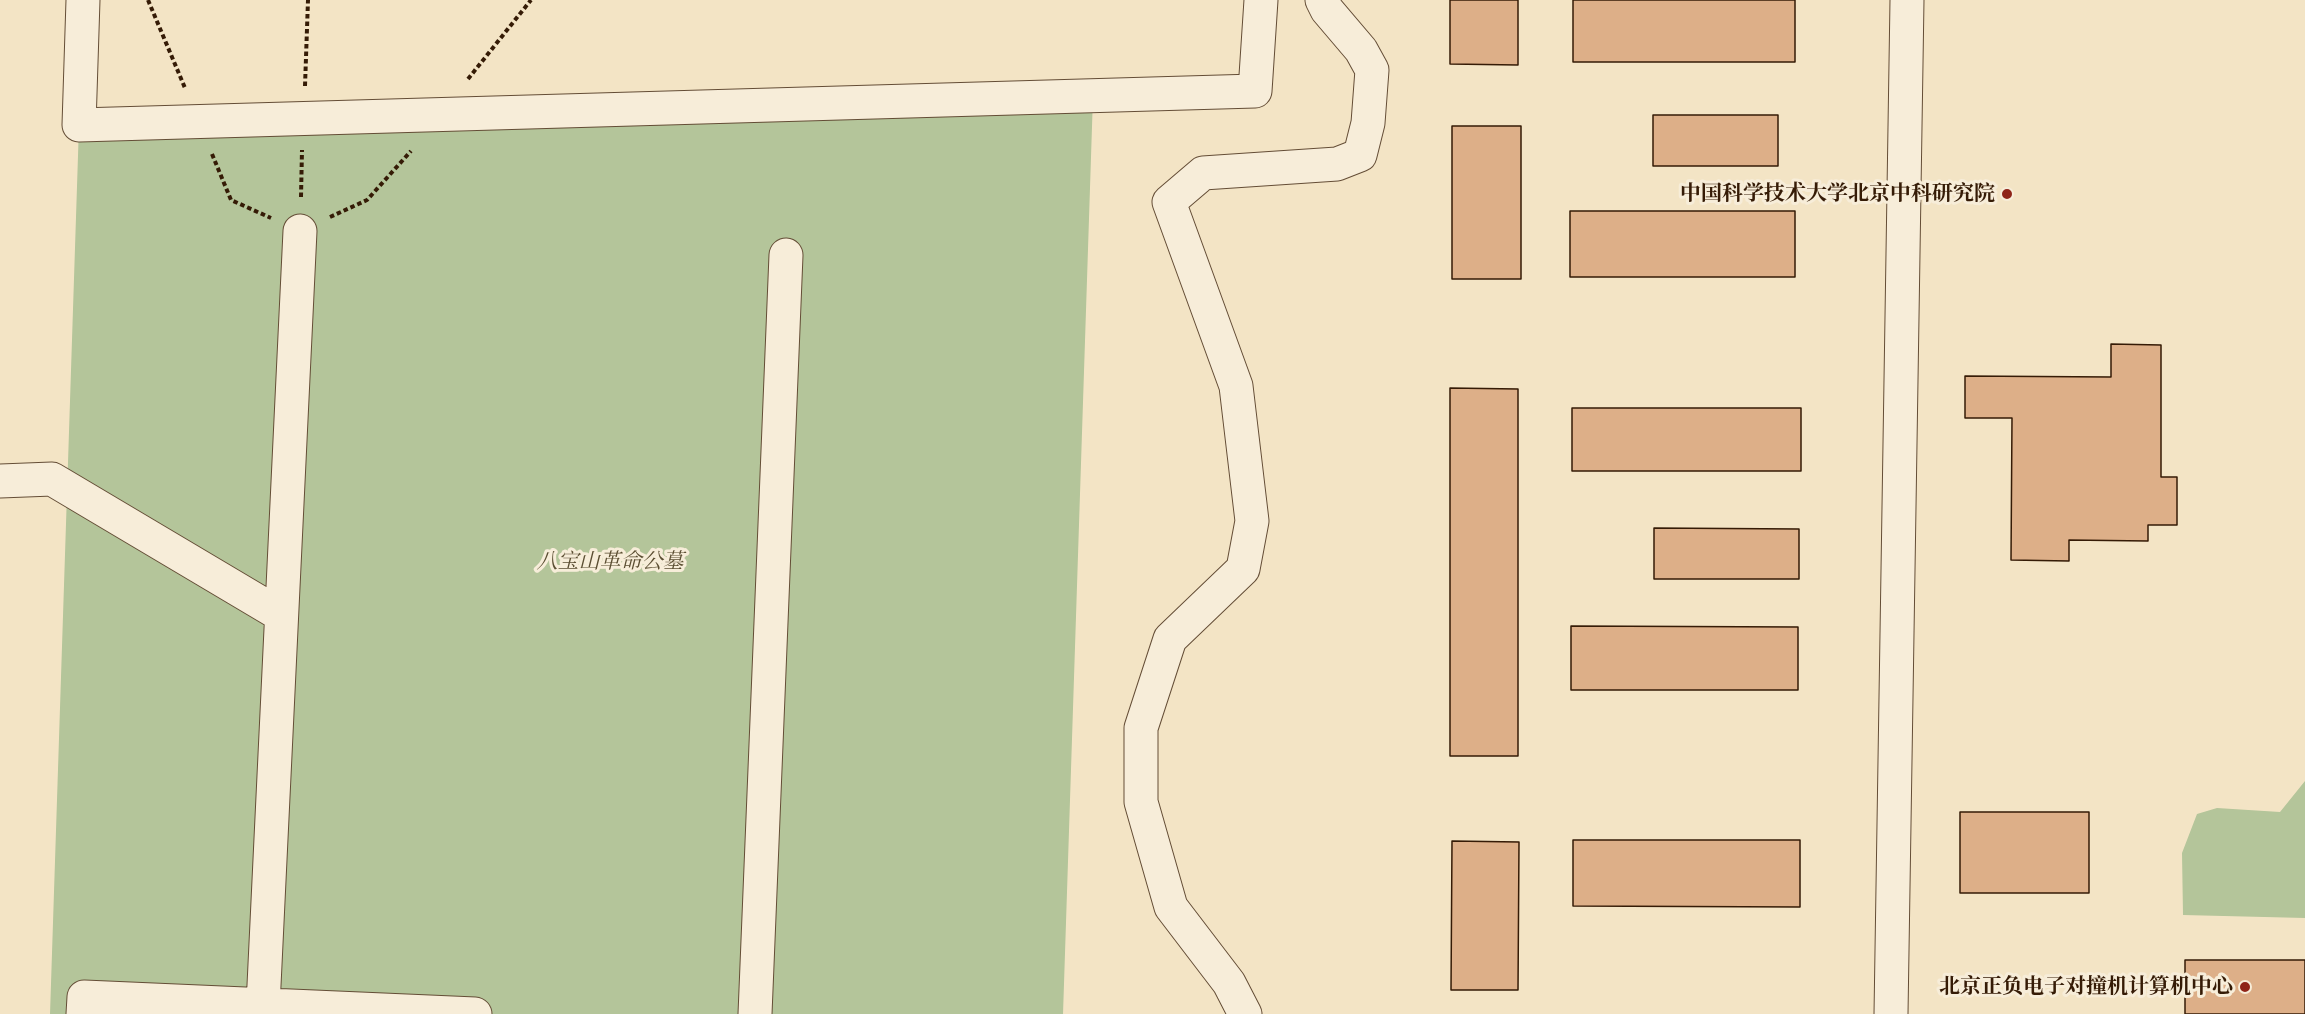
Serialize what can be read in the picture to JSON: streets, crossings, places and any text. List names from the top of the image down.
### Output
{
  "parks": ["八宝山革命公墓"],
  "places": ["中国科学技术大学北京中科研究院", "北京正负电子对撞机计算机中心"]
}
